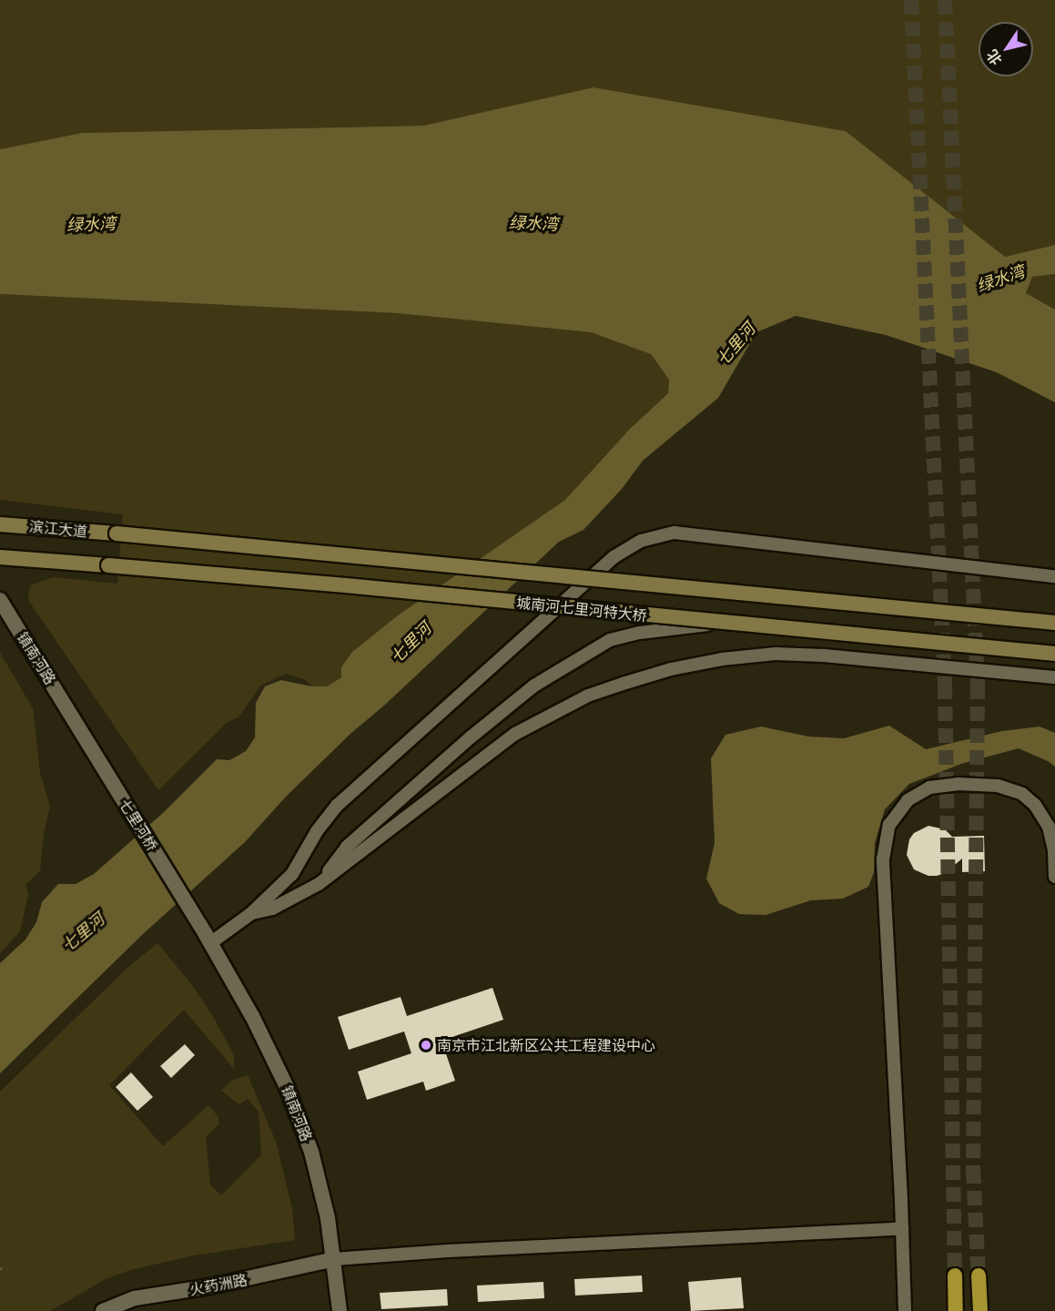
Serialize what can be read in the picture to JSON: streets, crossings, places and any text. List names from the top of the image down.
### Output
{
  "streets": {
    "main road": ["滨江大道", "城南河七里河特大桥"],
    "street": ["镇南河路", "七里河桥", "火药洲路"]
  },
  "crossings": [
    ["滨江大道", "城南河七里河特大桥"],
    ["镇南河路", "七里河桥"],
    ["镇南河路", "火药洲路"]
  ],
  "water": ["绿水湾", "七里河"],
  "places": ["南京市江北新区公共工程建设中心"],
  "north": "bottom left"
}
